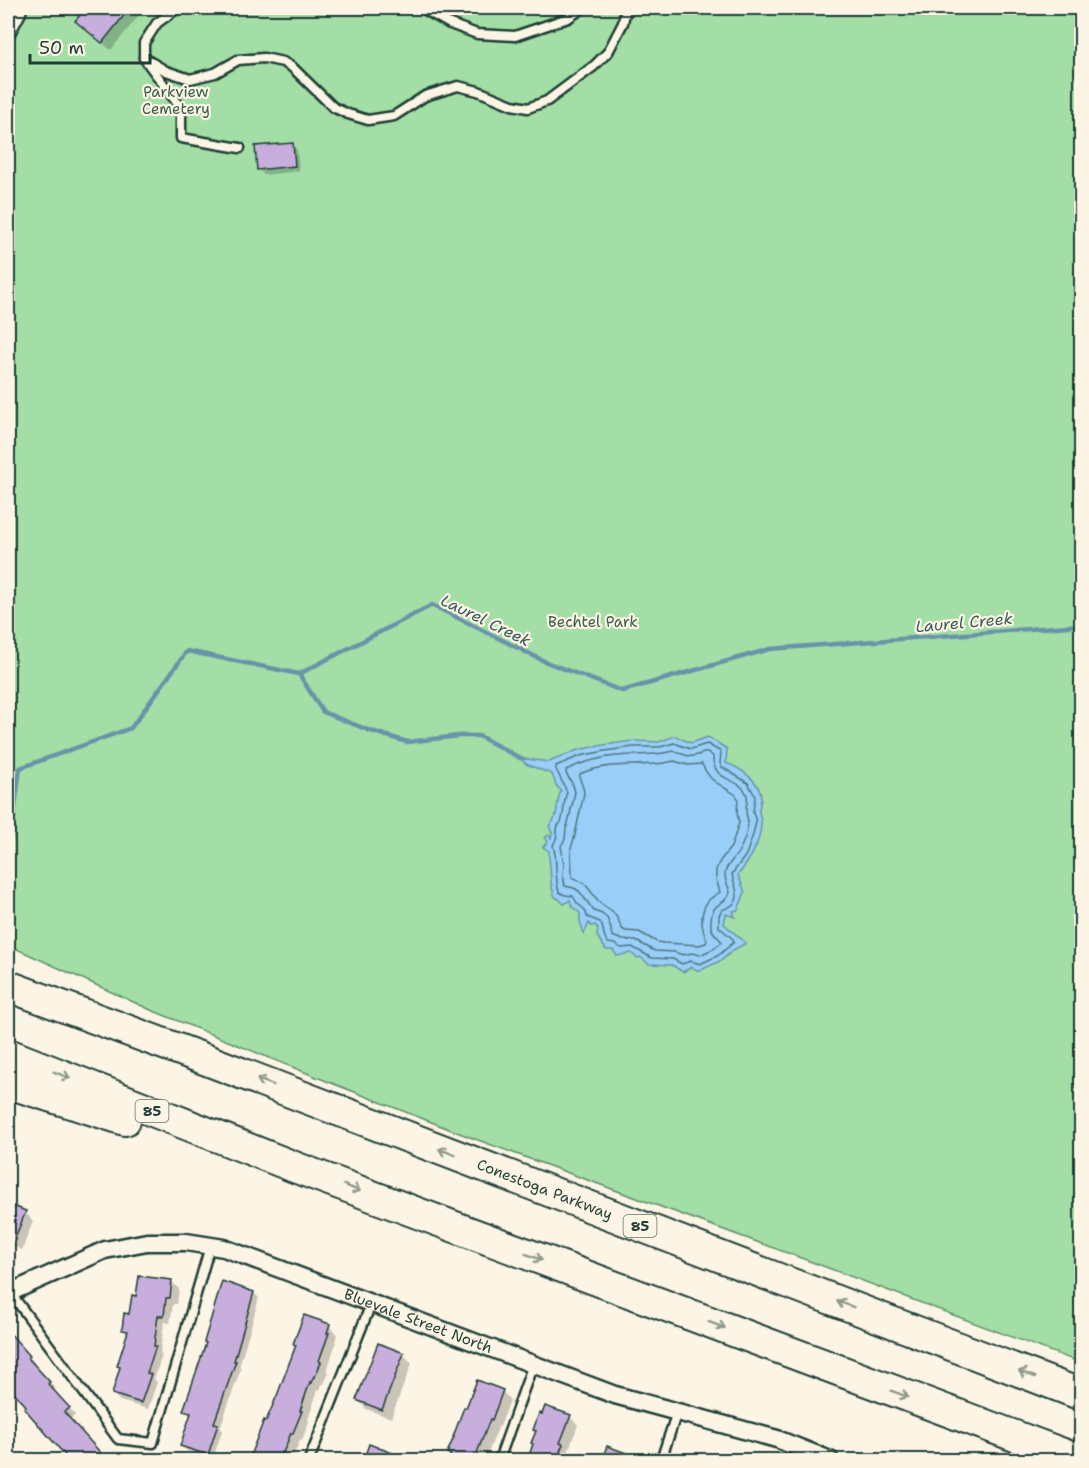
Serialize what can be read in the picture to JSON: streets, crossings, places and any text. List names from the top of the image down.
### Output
{
  "streets": {
    "highway": ["85", "Conestoga Parkway"],
    "street": ["Bluevale Street North"]
  },
  "water": ["Laurel Creek"],
  "parks": ["Parkview Cemetery", "Bechtel Park"],
  "scale_bar": "50 m"
}
